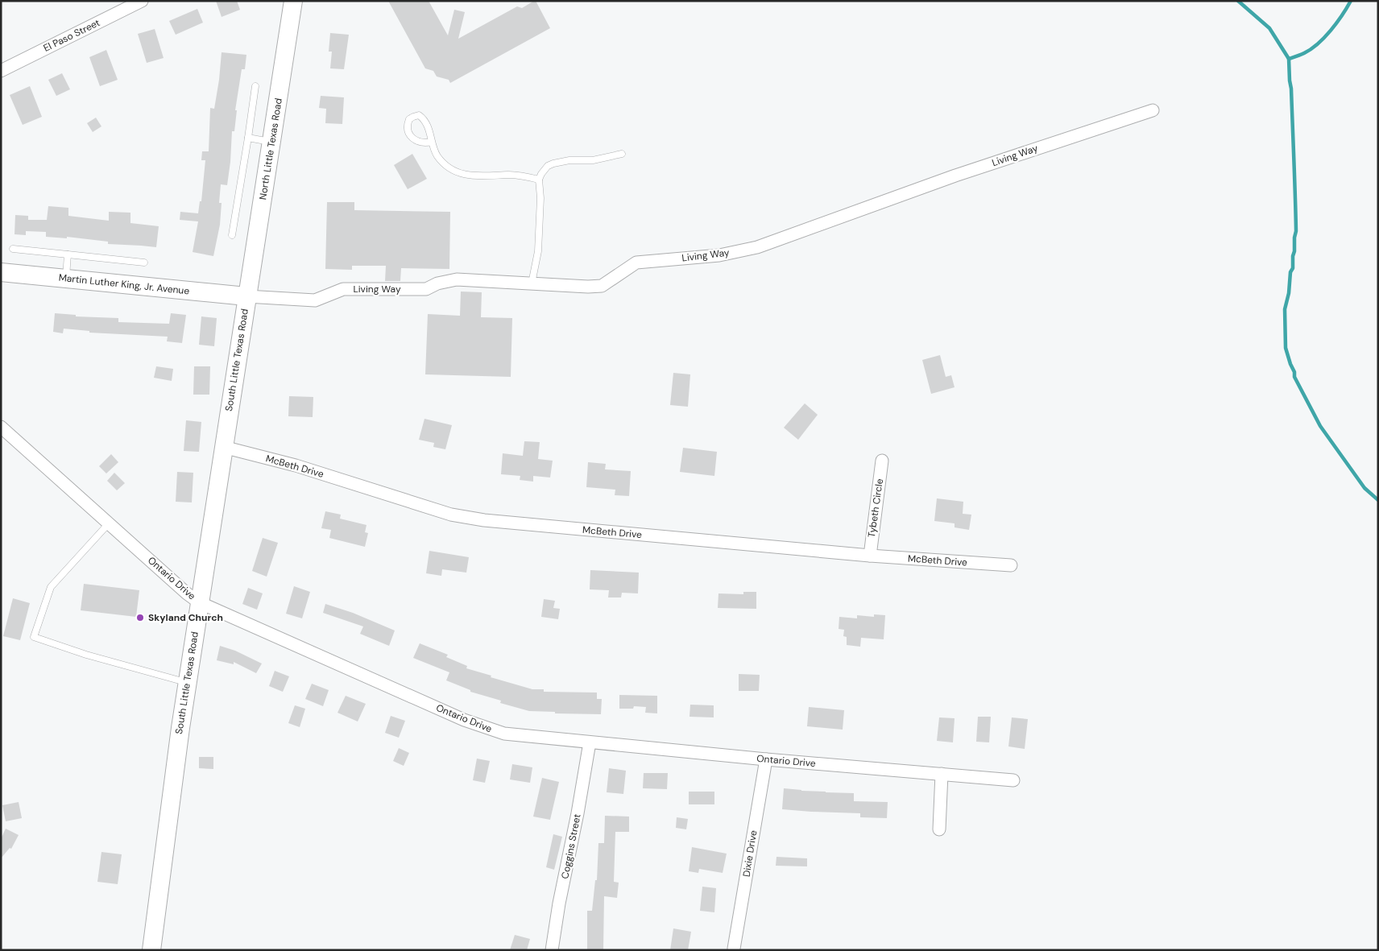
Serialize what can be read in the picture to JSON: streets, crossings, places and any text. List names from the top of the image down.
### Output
{
  "streets": {
    "street": [
      "El Paso Street",
      "North Little Texas Road",
      "Living Way",
      "Martin Luther King, Jr. Avenue",
      "South Little Texas Road",
      "McBeth Drive",
      "Tybeth Circle",
      "Ontario Drive",
      "Coggins Street",
      "Dixie Drive"
    ]
  },
  "crossings": [
    ["North Little Texas Road", "Living Way"],
    ["North Little Texas Road", "Martin Luther King, Jr. Avenue"],
    ["North Little Texas Road", "South Little Texas Road"],
    ["Living Way", "Martin Luther King, Jr. Avenue"],
    ["Living Way", "South Little Texas Road"],
    ["Martin Luther King, Jr. Avenue", "South Little Texas Road"],
    ["South Little Texas Road", "McBeth Drive"],
    ["South Little Texas Road", "Ontario Drive"],
    ["McBeth Drive", "Tybeth Circle"],
    ["Ontario Drive", "Coggins Street"],
    ["Ontario Drive", "Dixie Drive"]
  ],
  "places": ["Skyland Church"]
}
